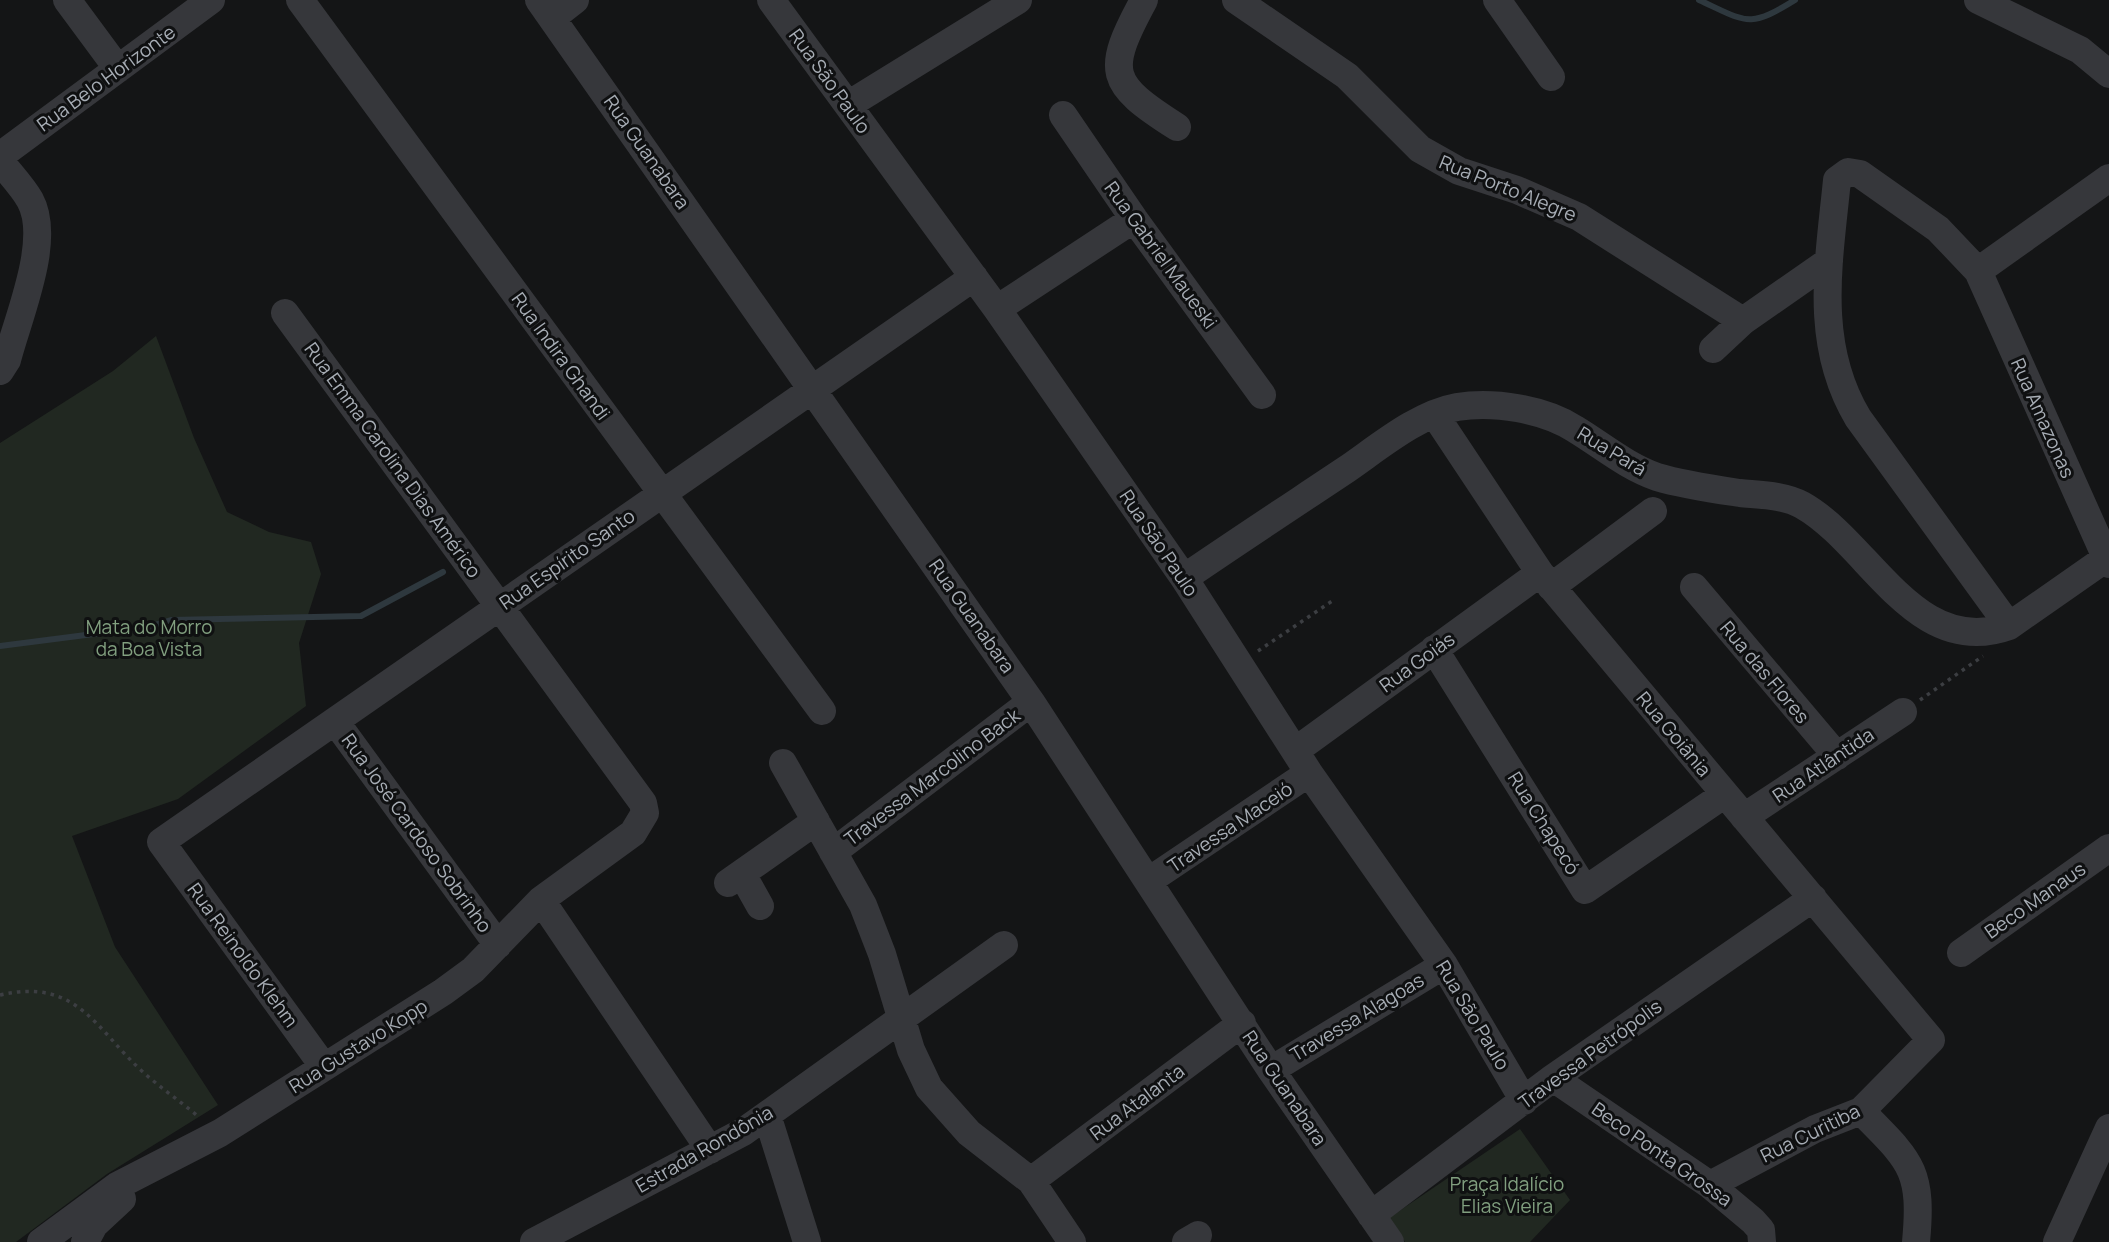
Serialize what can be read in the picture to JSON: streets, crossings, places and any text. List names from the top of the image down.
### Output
{
  "streets": {
    "street": [
      "Rua Belo Horizonte",
      "Rua São Paulo",
      "Rua Guanabara",
      "Rua Porto Alegre",
      "Rua Gabriel Maueski",
      "Rua Indira Ghandi",
      "Rua Amazonas",
      "Rua Pará",
      "Rua Emma Carolina Dias Américo",
      "Rua Espírito Santo",
      "Rua Goiás",
      "Rua das Flores",
      "Rua Goiânia",
      "Rua Atlântida",
      "Travessa Marcolino Back",
      "Rua Chapecó",
      "Travessa Maceió",
      "Rua José Cardoso Sobrinho",
      "Beco Manaus",
      "Rua Reinoldo Klehm",
      "Travessa Alagoas",
      "Rua Gustavo Kopp",
      "Travessa Petrópolis",
      "Rua Atalanta",
      "Rua Curitiba",
      "Estrada Rondônia",
      "Beco Ponta Grossa"
    ]
  },
  "crossings": [
    ["Rua São Paulo", "Rua Pará"],
    ["Rua São Paulo", "Rua Espírito Santo"],
    ["Rua São Paulo", "Rua Goiás"],
    ["Rua São Paulo", "Travessa Maceió"],
    ["Rua São Paulo", "Travessa Alagoas"],
    ["Rua São Paulo", "Travessa Petrópolis"],
    ["Rua Guanabara", "Rua Espírito Santo"],
    ["Rua Guanabara", "Travessa Marcolino Back"],
    ["Rua Guanabara", "Travessa Maceió"],
    ["Rua Guanabara", "Travessa Alagoas"],
    ["Rua Guanabara", "Travessa Petrópolis"],
    ["Rua Guanabara", "Rua Atalanta"],
    ["Rua Indira Ghandi", "Rua Espírito Santo"],
    ["Rua Amazonas", "Rua Pará"],
    ["Rua Pará", "Rua Goiânia"],
    ["Rua Emma Carolina Dias Américo", "Rua Espírito Santo"],
    ["Rua Emma Carolina Dias Américo", "Rua Gustavo Kopp"],
    ["Rua Espírito Santo", "Rua José Cardoso Sobrinho"],
    ["Rua Espírito Santo", "Rua Reinoldo Klehm"],
    ["Rua Goiás", "Rua Goiânia"],
    ["Rua Goiás", "Rua Chapecó"],
    ["Rua Goiás", "Travessa Maceió"],
    ["Rua das Flores", "Rua Atlântida"],
    ["Rua Goiânia", "Rua Atlântida"],
    ["Rua Goiânia", "Rua Chapecó"],
    ["Rua Goiânia", "Travessa Petrópolis"],
    ["Rua Goiânia", "Rua Curitiba"],
    ["Rua José Cardoso Sobrinho", "Rua Gustavo Kopp"],
    ["Rua Reinoldo Klehm", "Rua Gustavo Kopp"],
    ["Travessa Petrópolis", "Beco Ponta Grossa"],
    ["Rua Curitiba", "Beco Ponta Grossa"]
  ],
  "parks": ["Mata do Morro da Boa Vista", "Praça Idalício Elias Vieira"]
}
